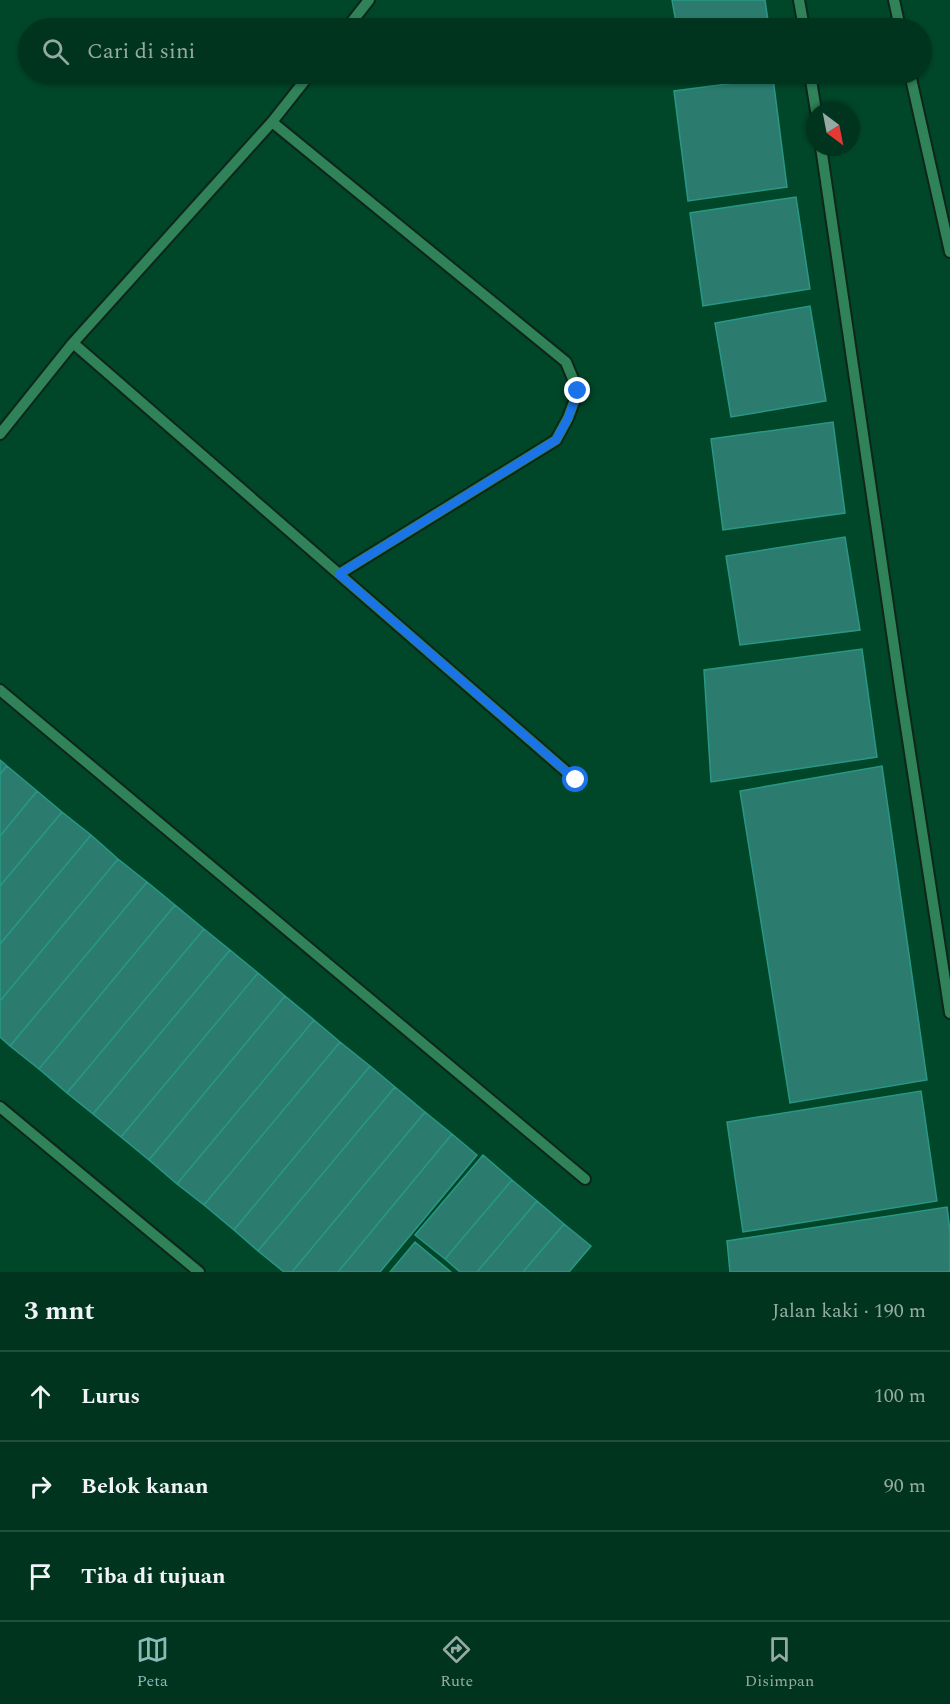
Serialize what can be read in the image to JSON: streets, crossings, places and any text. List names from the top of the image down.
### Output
{
  "north": "bottom right",
  "page": {
    "search": "Cari di sini",
    "heading": ["3 mnt", "Jalan kaki · 190 m"],
    "list": [
      ["Lurus", "100 m"],
      ["Belok kanan", "90 m"],
      "Tiba di tujuan"
    ],
    "nav": ["Peta", "Rute", "Disimpan"]
  }
}
